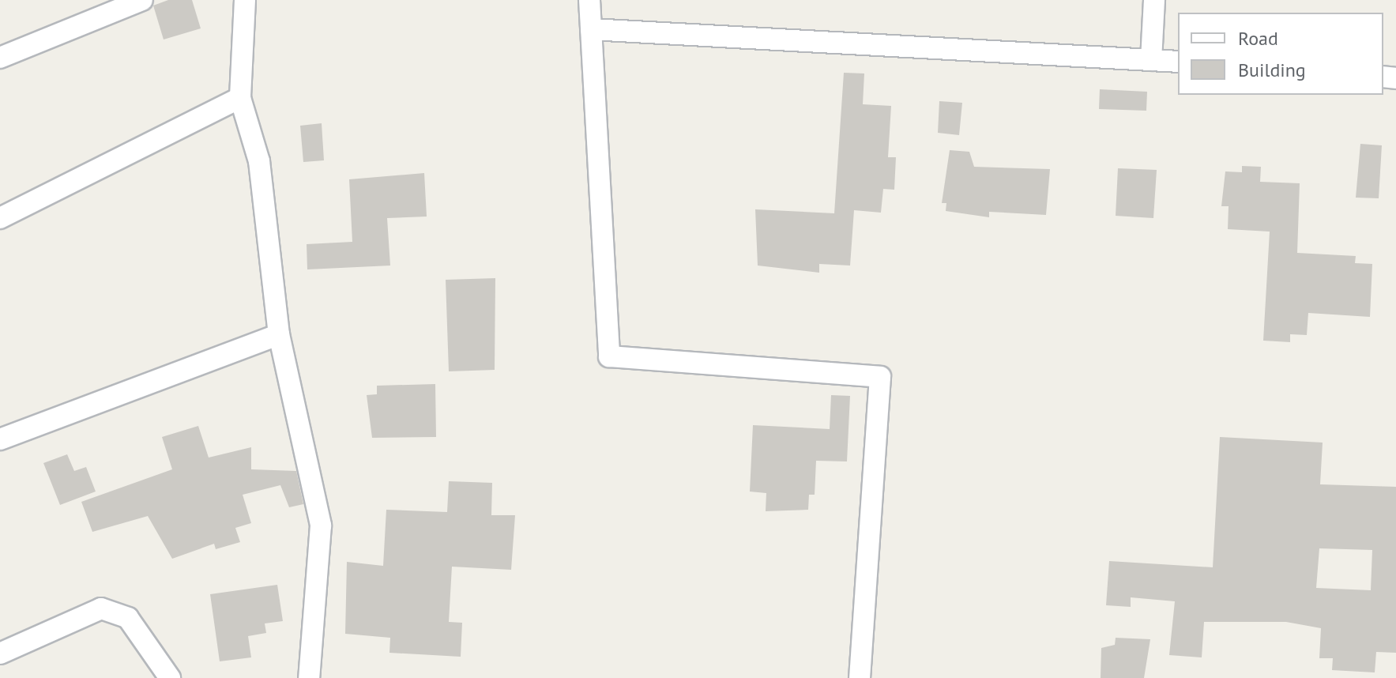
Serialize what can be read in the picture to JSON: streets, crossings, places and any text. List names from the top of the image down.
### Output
{
  "legend": ["Road", "Building"]
}
